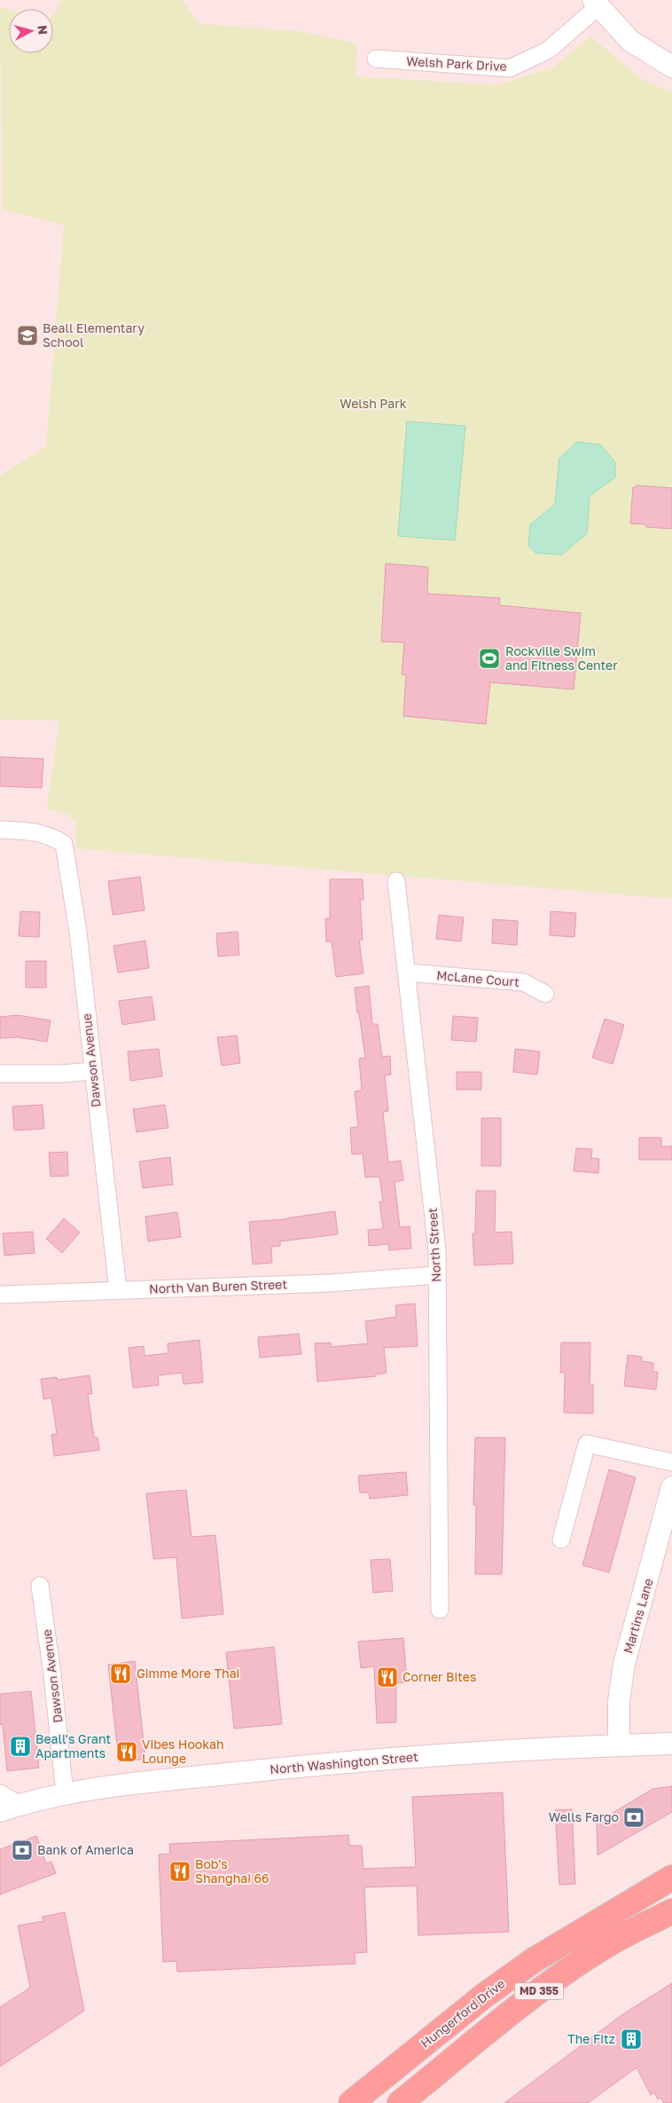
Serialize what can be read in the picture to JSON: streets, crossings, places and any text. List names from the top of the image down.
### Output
{
  "streets": {
    "main road": ["MD 355", "Hungerford Drive"],
    "street": [
      "Welsh Park Drive",
      "McLane Court",
      "Dawson Avenue",
      "North Street",
      "North Van Buren Street",
      "Martins Lane",
      "North Washington Street"
    ]
  },
  "crossings": [
    ["McLane Court", "North Street"],
    ["Dawson Avenue", "North Van Buren Street"],
    ["Dawson Avenue", "North Washington Street"],
    ["North Street", "North Van Buren Street"],
    ["Martins Lane", "North Washington Street"]
  ],
  "parks": ["Welsh Park"],
  "places": {
    "school or university": ["Beall Elementary School"],
    "sports": ["Rockville Swim and Fitness Center"],
    "restaurant": [
      "Gimme More Thai",
      "Corner Bites",
      "Vibes Hookah Lounge",
      "Bob's Shanghai 66"
    ],
    "building": ["Beall's Grant Apartments", "The Fitz"],
    "bank": ["Wells Fargo", "Bank of America"]
  },
  "north": "right"
}
